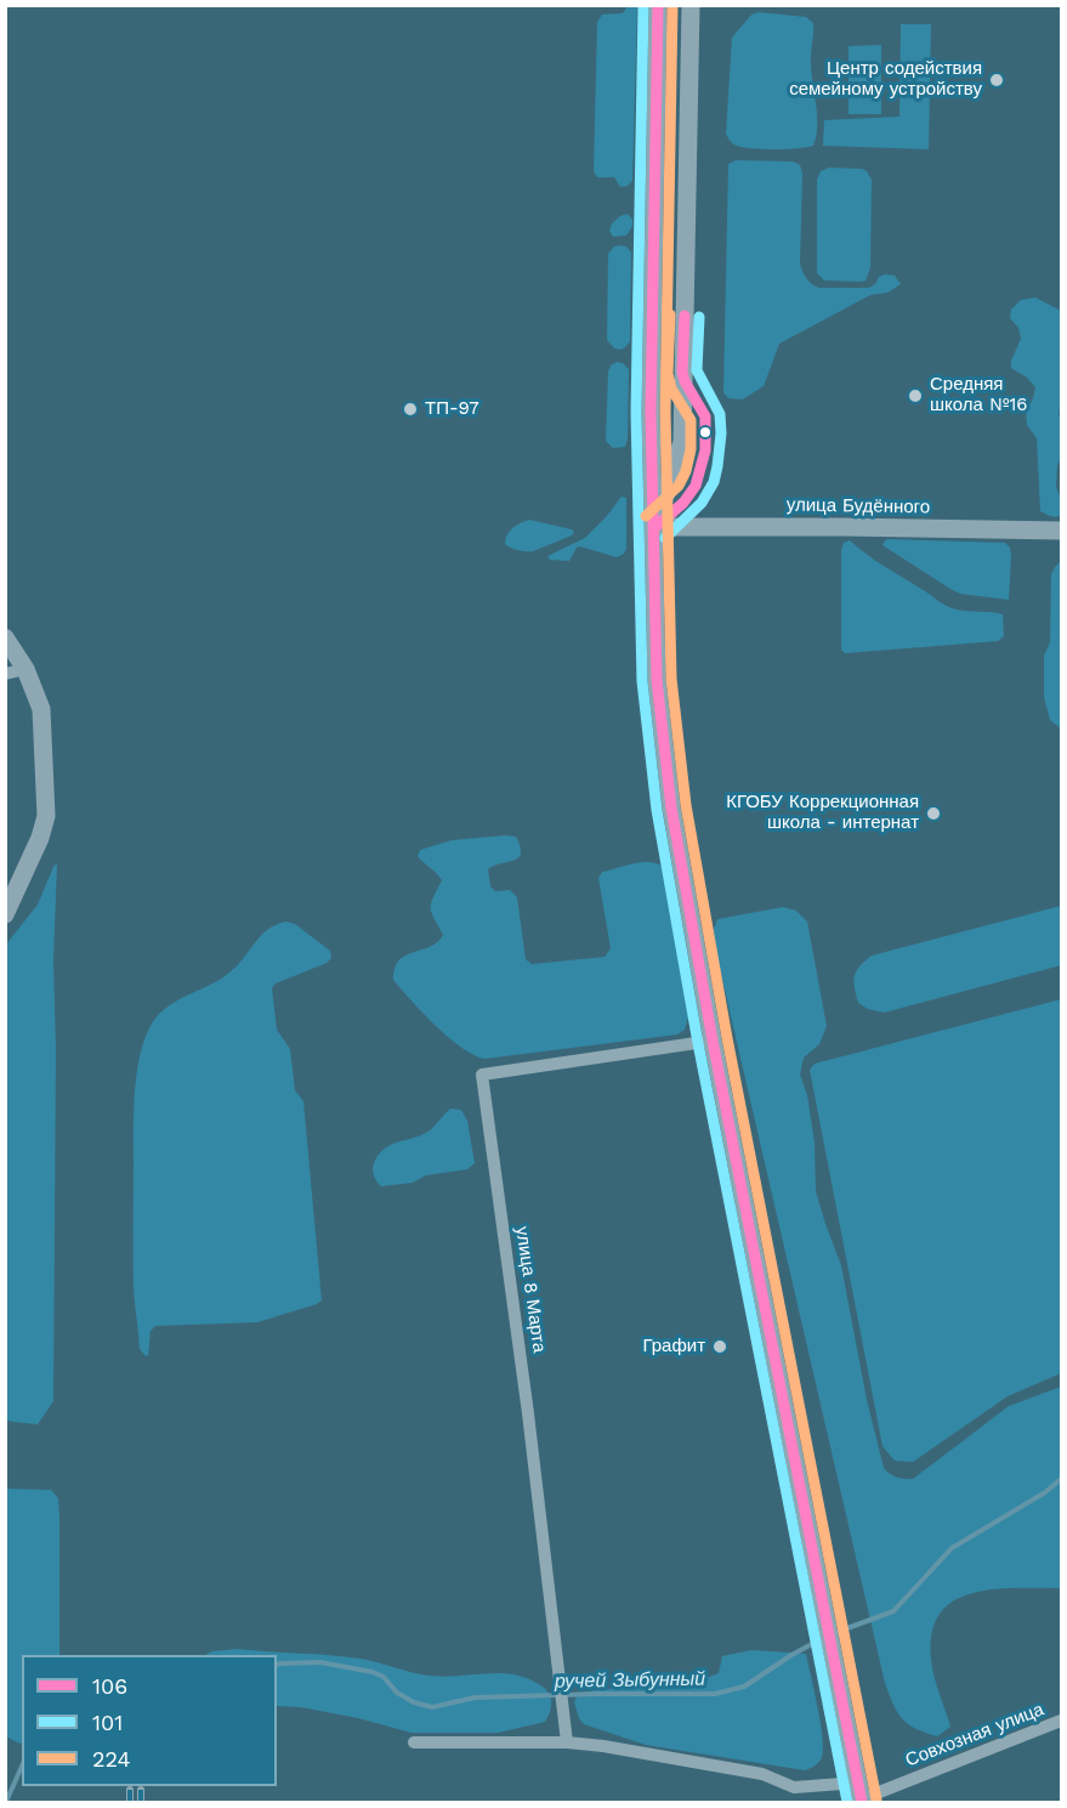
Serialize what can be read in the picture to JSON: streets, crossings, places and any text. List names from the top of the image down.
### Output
{
  "streets": {
    "main road": ["улица Будённого"],
    "street": ["улица 8 Марта", "Совхозная улица"]
  },
  "water": ["ручей Зыбунный"],
  "places": [
    "Центр содействия семейному устройству",
    "Средняя школа №16",
    "ТП-97",
    "КГОБУ Коррекционная школа - интернат",
    "Графит"
  ],
  "lines": ["transit line 106", "transit line 101", "transit line 224"],
  "legend": ["106", "101", "224"]
}
